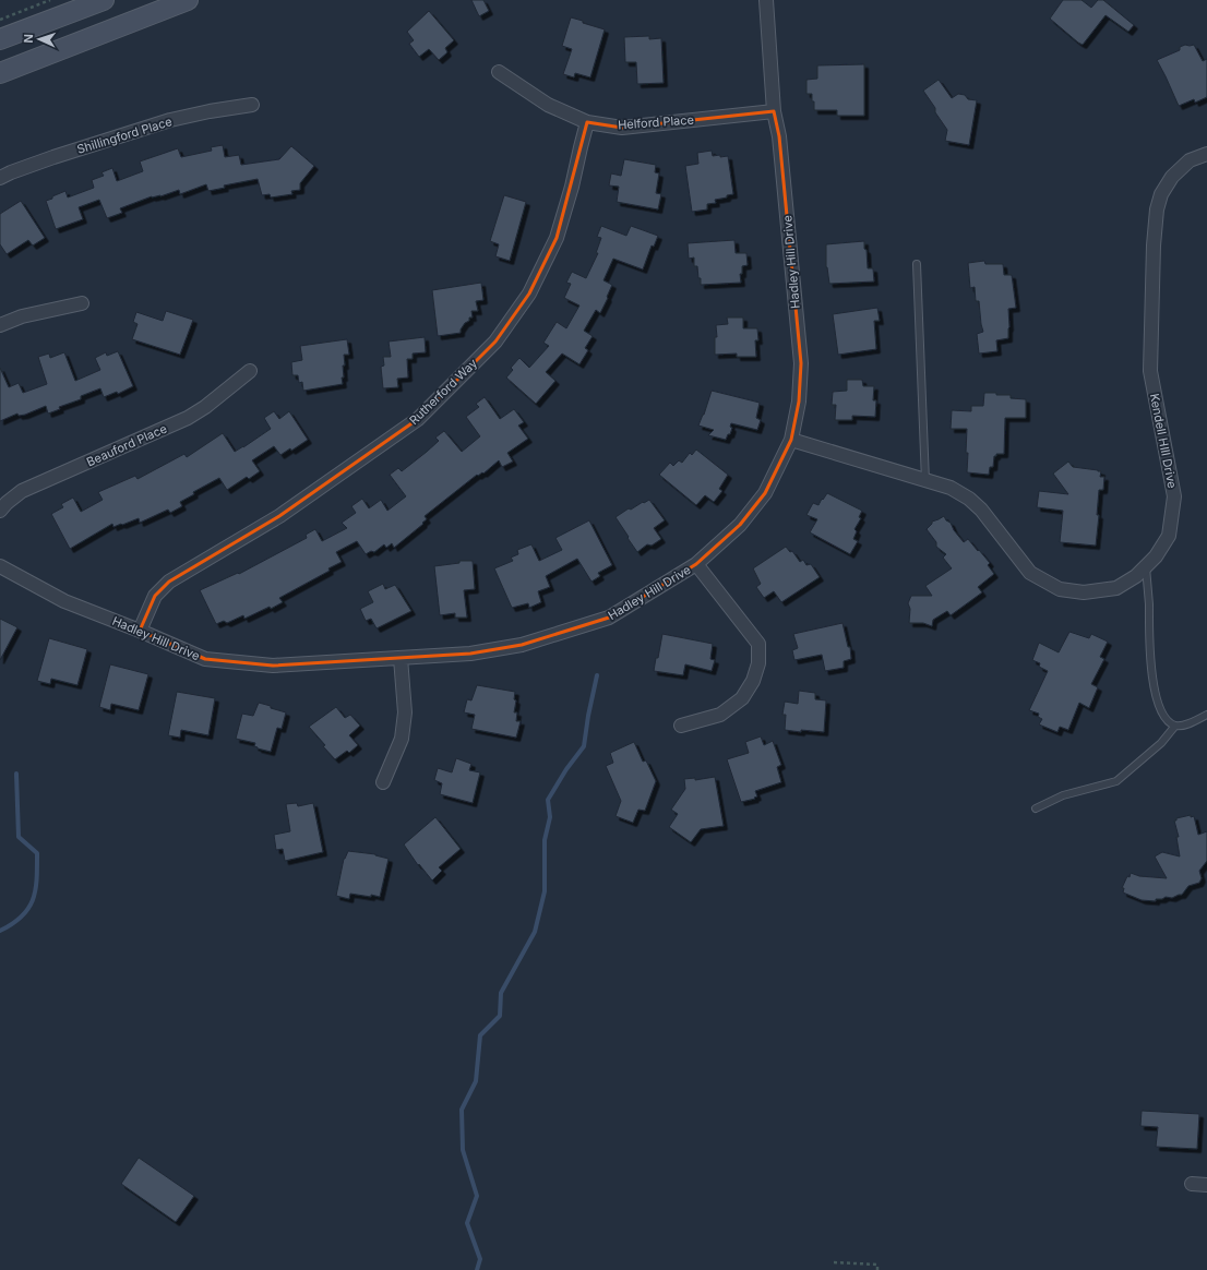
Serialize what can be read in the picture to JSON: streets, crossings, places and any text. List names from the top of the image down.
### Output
{
  "streets": {
    "street": [
      "Helford Place",
      "Shillingford Place",
      "Hadley Hill Drive",
      "Rutherford Way",
      "Kendell HIll Drive",
      "Beauford Place"
    ]
  },
  "crossings": [
    ["Helford Place", "Hadley Hill Drive"],
    ["Helford Place", "Rutherford Way"],
    ["Hadley Hill Drive", "Rutherford Way"],
    ["Hadley Hill Drive", "Kendell HIll Drive"]
  ],
  "north": "left"
}
